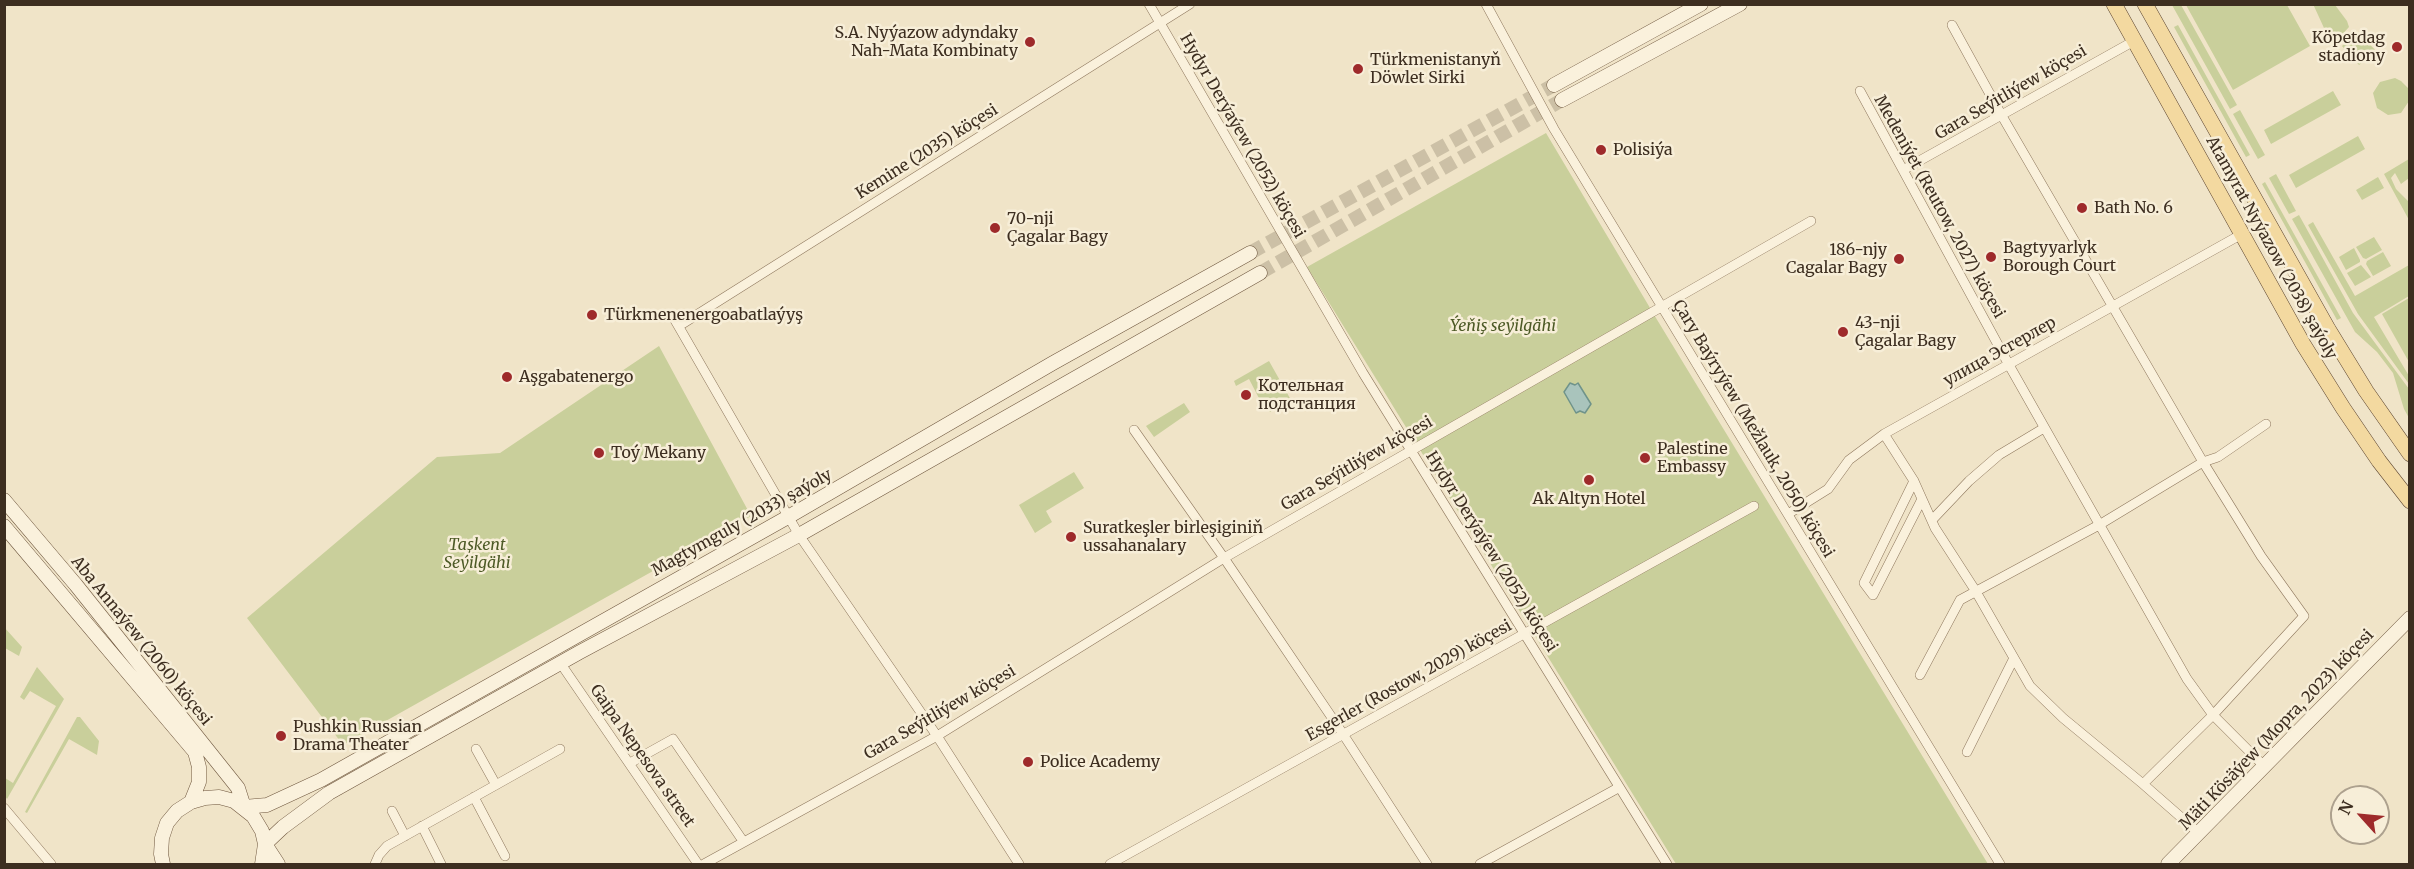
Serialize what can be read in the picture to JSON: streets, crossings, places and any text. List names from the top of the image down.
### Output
{
  "streets": {
    "main road": [
      "Atamyrat Nyýazow (2038) şaýoly",
      "Magtymguly (2033) şaýoly",
      "Aba Annaýew (2060) köçesi",
      "Mäti Kösäýew (Mopra, 2023) köçesi"
    ],
    "street": [
      "Gara Seýitliýew köçesi",
      "Hydyr Derýaýew (2052) köçesi",
      "Kemine (2035) köçesi",
      "Medeniýet (Reutow, 2027) köçesi",
      "улица Эсгерлер",
      "Çary Baýryýew (Mežlauk, 2050) köçesi",
      "Esgerler (Rostow, 2029) köçesi",
      "Gaipa Nepesova street"
    ]
  },
  "crossings": [
    ["Gara Seýitliýew köçesi", "Hydyr Derýaýew (2052) köçesi"],
    ["Gara Seýitliýew köçesi", "Medeniýet (Reutow, 2027) köçesi"],
    ["Gara Seýitliýew köçesi", "Atamyrat Nyýazow (2038) şaýoly"],
    ["Gara Seýitliýew köçesi", "Çary Baýryýew (Mežlauk, 2050) köçesi"],
    ["Hydyr Derýaýew (2052) köçesi", "Kemine (2035) köçesi"],
    ["Hydyr Derýaýew (2052) köçesi", "Esgerler (Rostow, 2029) köçesi"],
    ["Medeniýet (Reutow, 2027) köçesi", "улица Эсгерлер"],
    ["Medeniýet (Reutow, 2027) köçesi", "Mäti Kösäýew (Mopra, 2023) köçesi"],
    ["Atamyrat Nyýazow (2038) şaýoly", "улица Эсгерлер"],
    ["улица Эсгерлер", "Çary Baýryýew (Mežlauk, 2050) köçesi"],
    ["Magtymguly (2033) şaýoly", "Aba Annaýew (2060) köçesi"]
  ],
  "parks": ["Ýeňiş seýilgähi", "Taşkent Seýilgähi"],
  "places": [
    "S.A. Nyýazow adyndaky Nah-Mata Kombinaty",
    "Köpetdag stadiony",
    "Türkmenistanyň Döwlet Sirki",
    "Polisiýa",
    "Bath No. 6",
    "70-nji Çagalar Bagy",
    "Bagtyyarlyk Borough Court",
    "186-njy Cagalar Bagy",
    "Türkmenenergoabatlaýyş",
    "43-nji Çagalar Bagy",
    "Aşgabatenergo",
    "Котельная подстанция",
    "Toý Mekany",
    "Palestine Embassy",
    "Ak Altyn Hotel",
    "Suratkeşler birleşiginiň ussahanalary",
    "Pushkin Russian Drama Theater",
    "Police Academy"
  ],
  "north": "top left"
}
